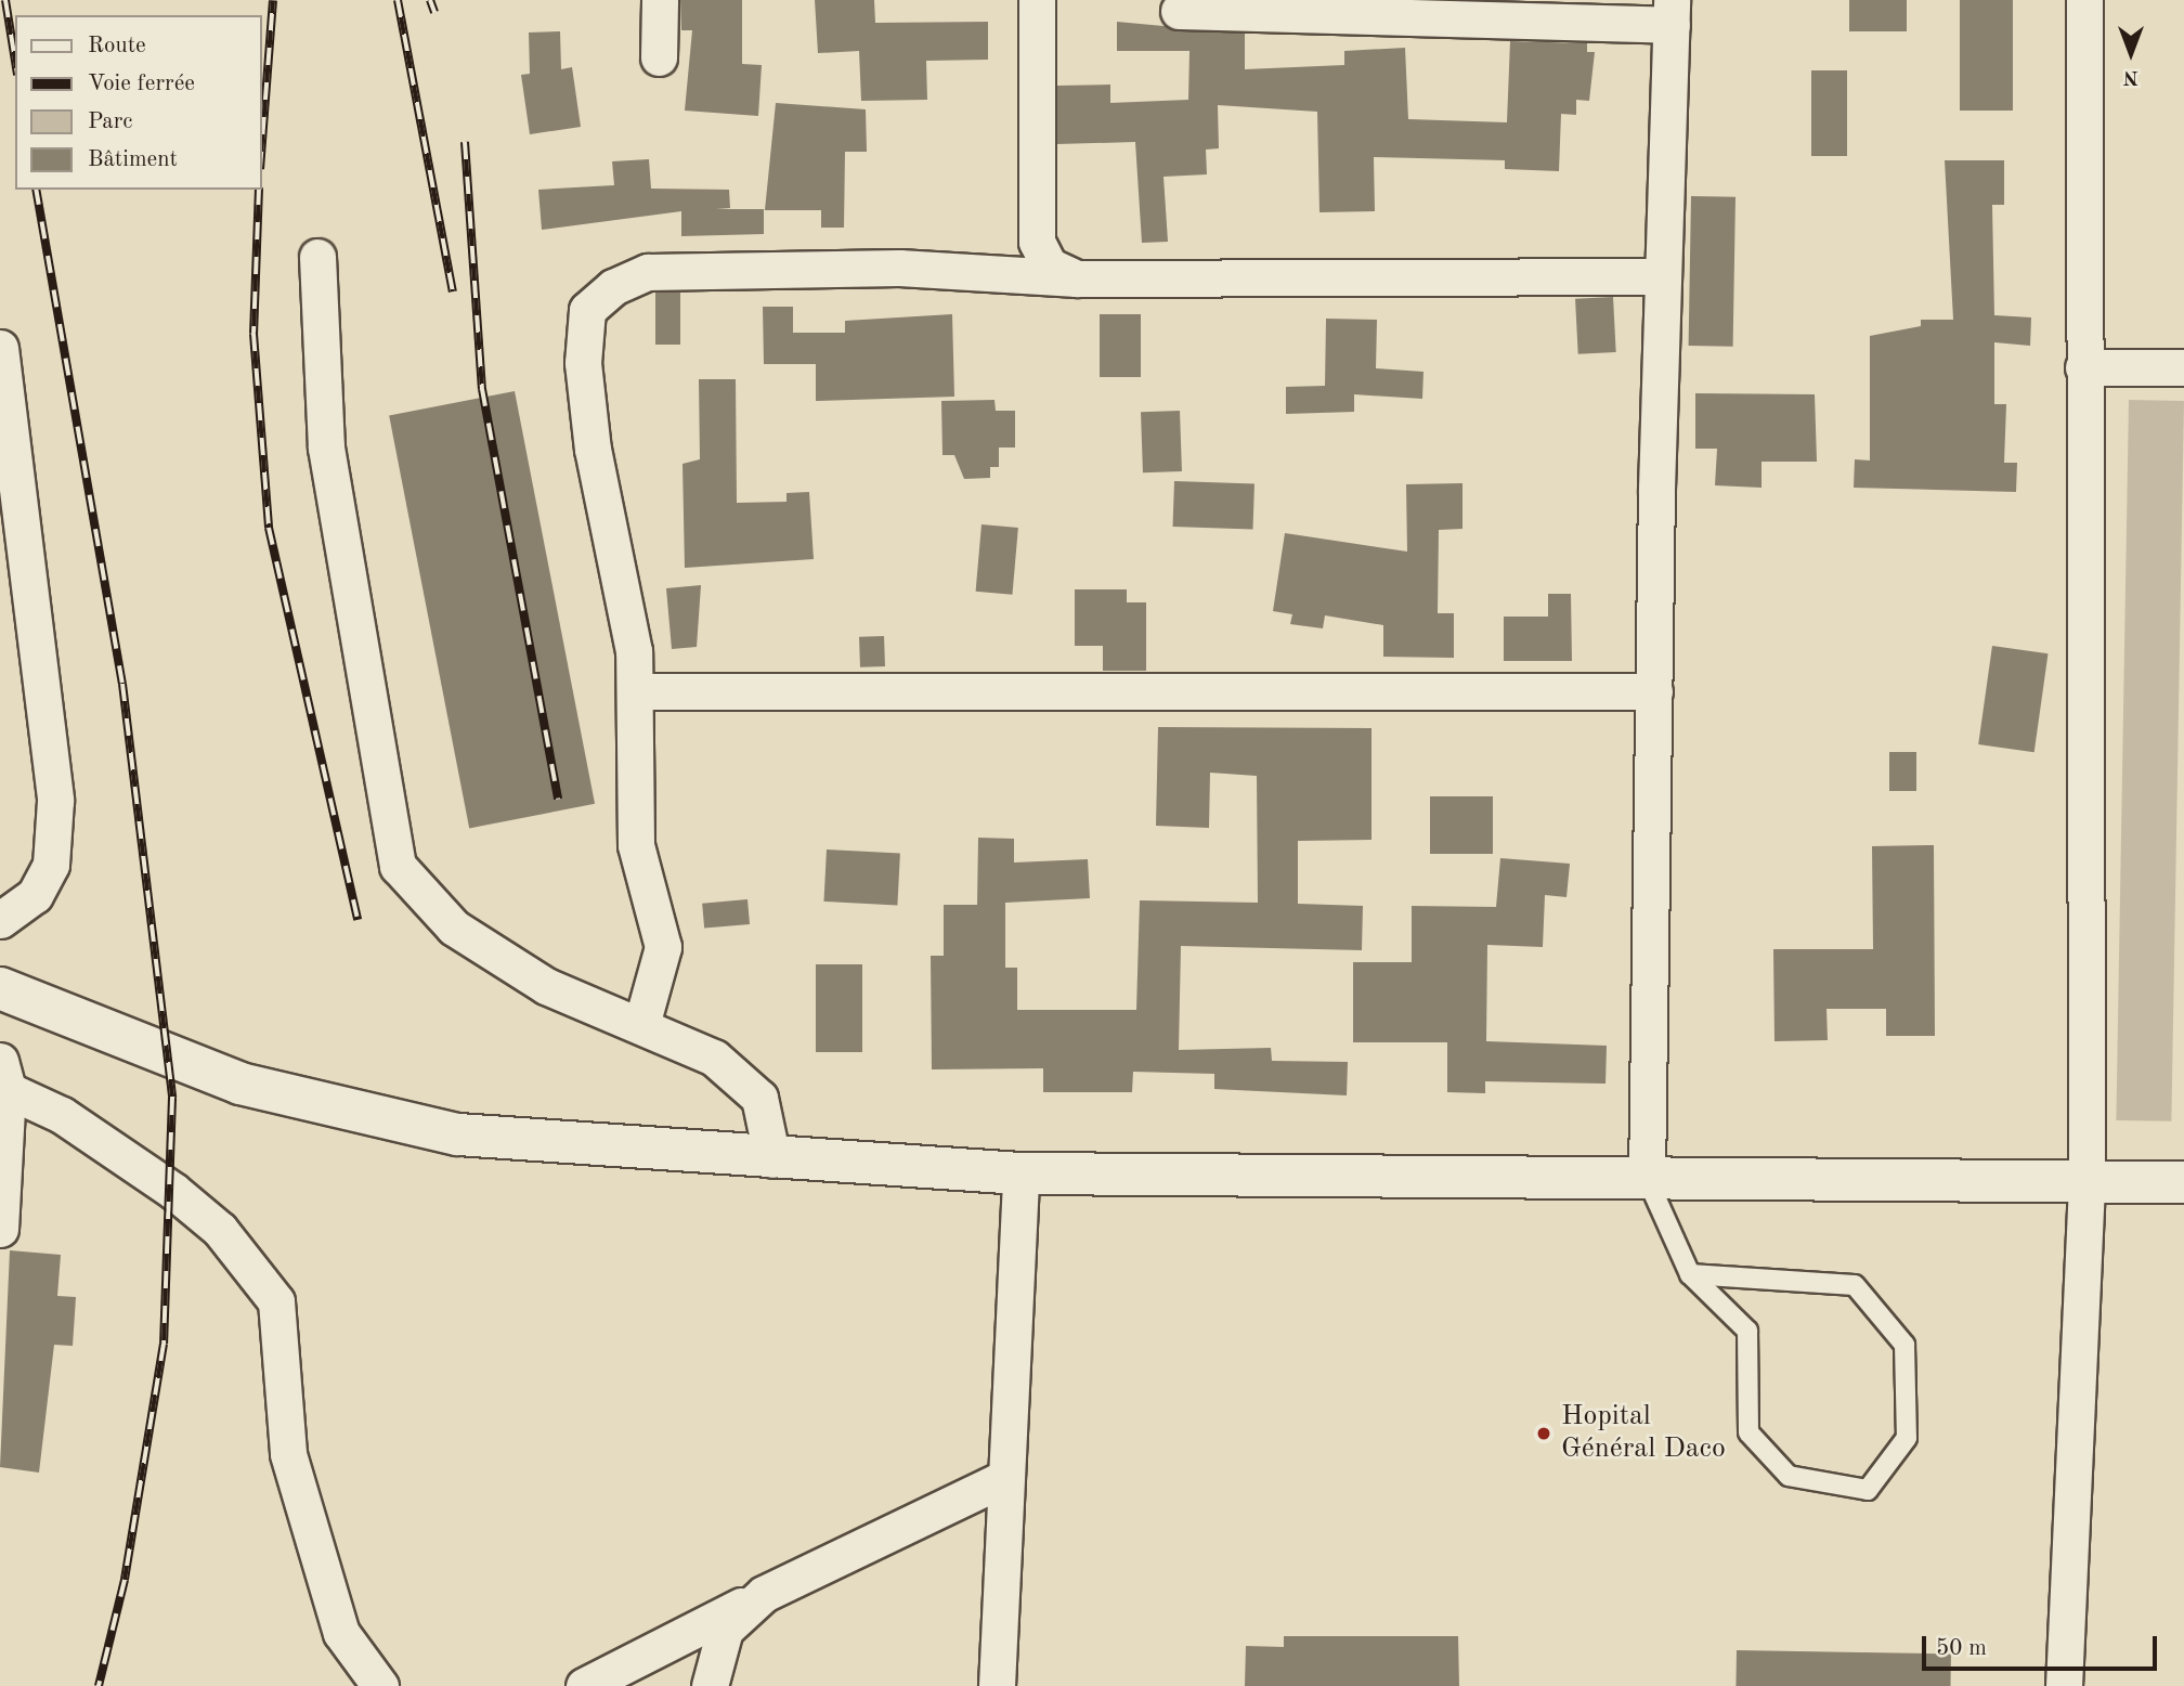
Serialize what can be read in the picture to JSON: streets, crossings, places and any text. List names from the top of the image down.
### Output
{
  "places": ["Hopital Général Daco"],
  "legend": [
    "Route",
    "Voie ferrée",
    "Parc",
    "Bâtiment"
  ],
  "scale_bar": "50 m",
  "north": "bottom"
}
